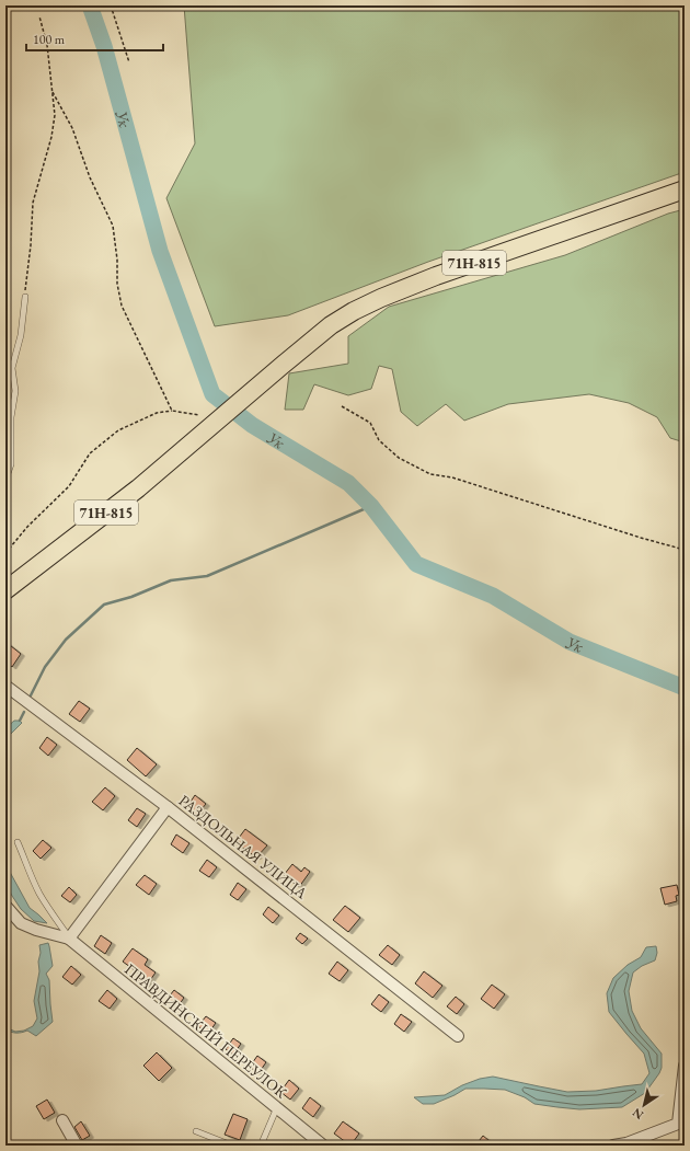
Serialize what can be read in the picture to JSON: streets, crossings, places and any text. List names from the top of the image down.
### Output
{
  "streets": {
    "main road": ["71Н-815"],
    "street": ["РАЗДОЛЬНАЯ УЛИЦА", "ПРАВДИНСКИЙ ПЕРЕУЛОК"]
  },
  "water": ["Ук"],
  "scale_bar": "100 m",
  "north": "bottom left"
}
